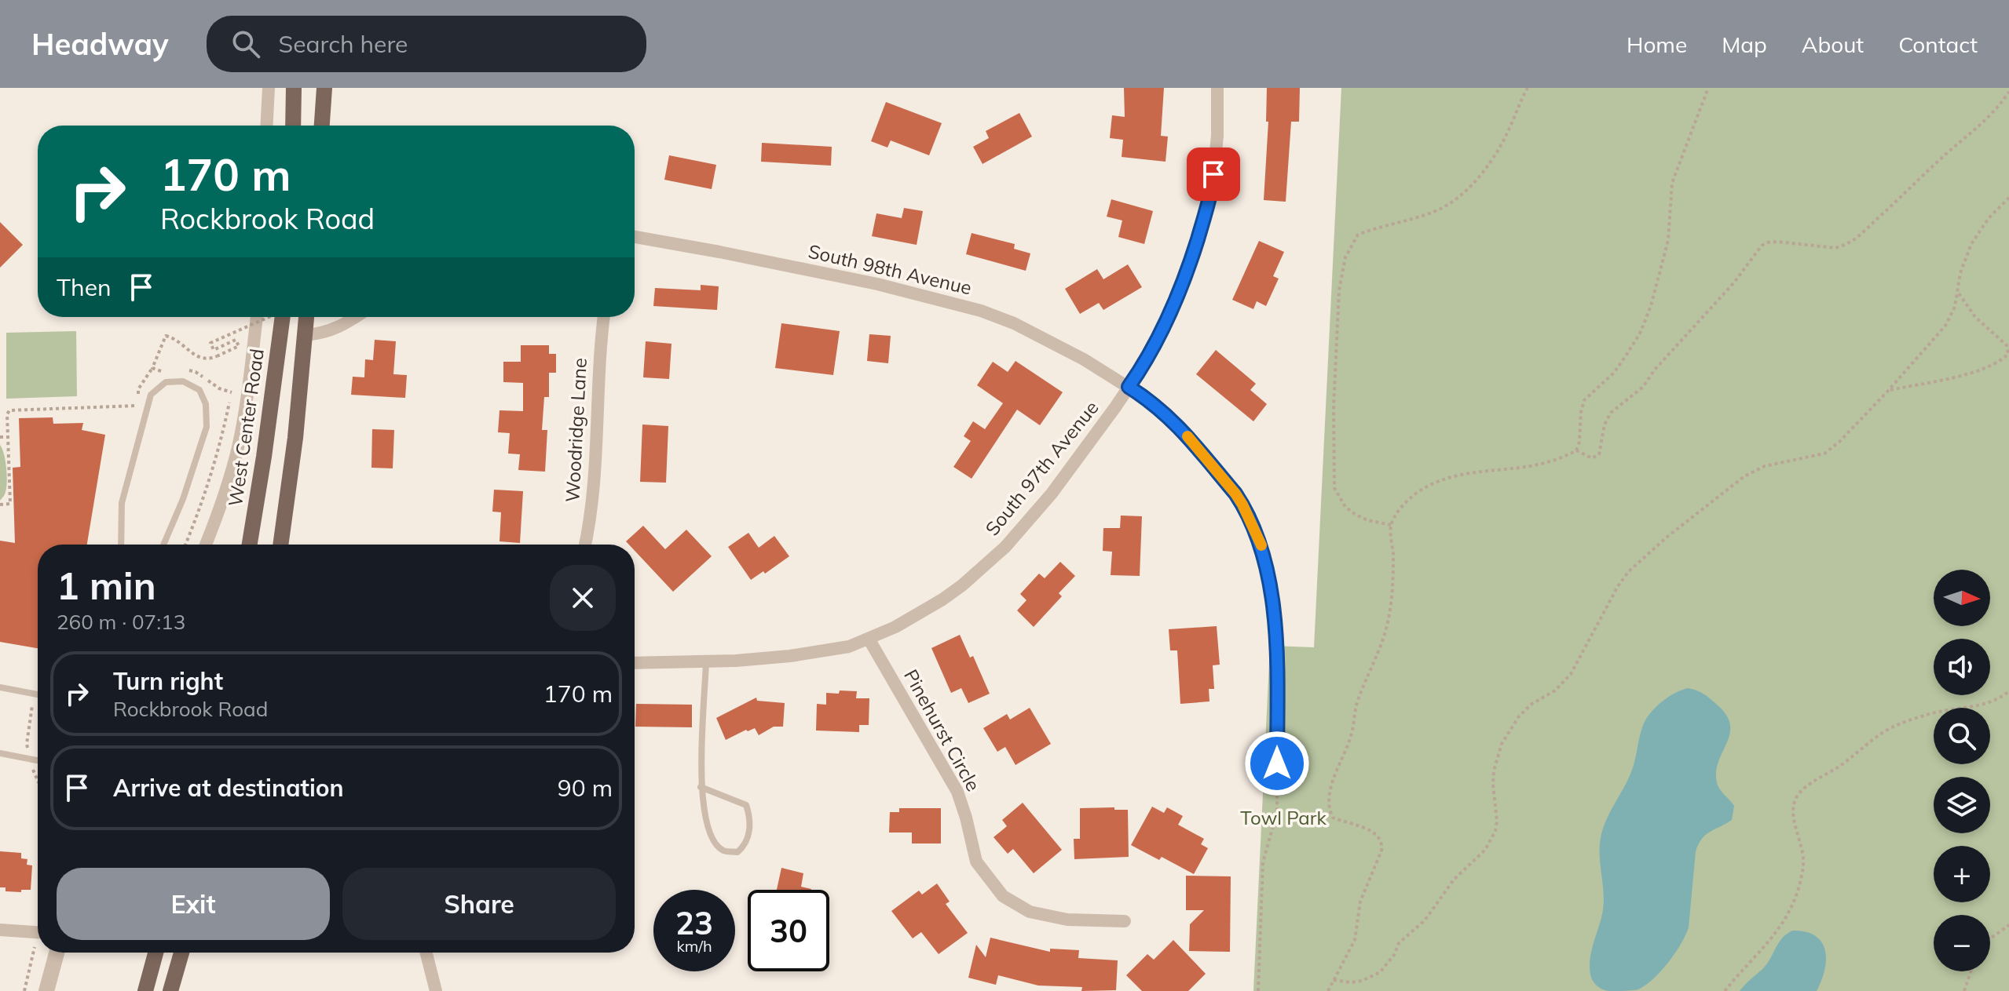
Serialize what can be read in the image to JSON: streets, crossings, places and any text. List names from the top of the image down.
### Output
{
  "streets": {
    "main road": ["West Center Road"],
    "street": [
      "South 98th Avenue",
      "Woodridge Lane",
      "South 97th Avenue",
      "Pinehurst Circle"
    ]
  },
  "crossings": [
    ["South 98th Avenue", "South 97th Avenue"],
    ["South 97th Avenue", "Pinehurst Circle"]
  ],
  "parks": ["Towl Park"],
  "north": "right",
  "page": {
    "header": "Headway",
    "search": "Search here",
    "nav": [
      "Home",
      "Map",
      "About",
      "Contact"
    ],
    "turn": ["170 m", "Rockbrook Road"],
    "then": "Then",
    "heading": ["1 min", "260 m · 07:13"],
    "map_buttons": ["+", "−"],
    "list": [
      {
        "name": "Turn right",
        "note": "Rockbrook Road",
        "value": "170 m"
      },
      {
        "name": "Arrive at destination",
        "value": "90 m"
      }
    ],
    "buttons": ["Exit", "Share"],
    "speed": "23 km/h",
    "limit": "30"
  }
}
